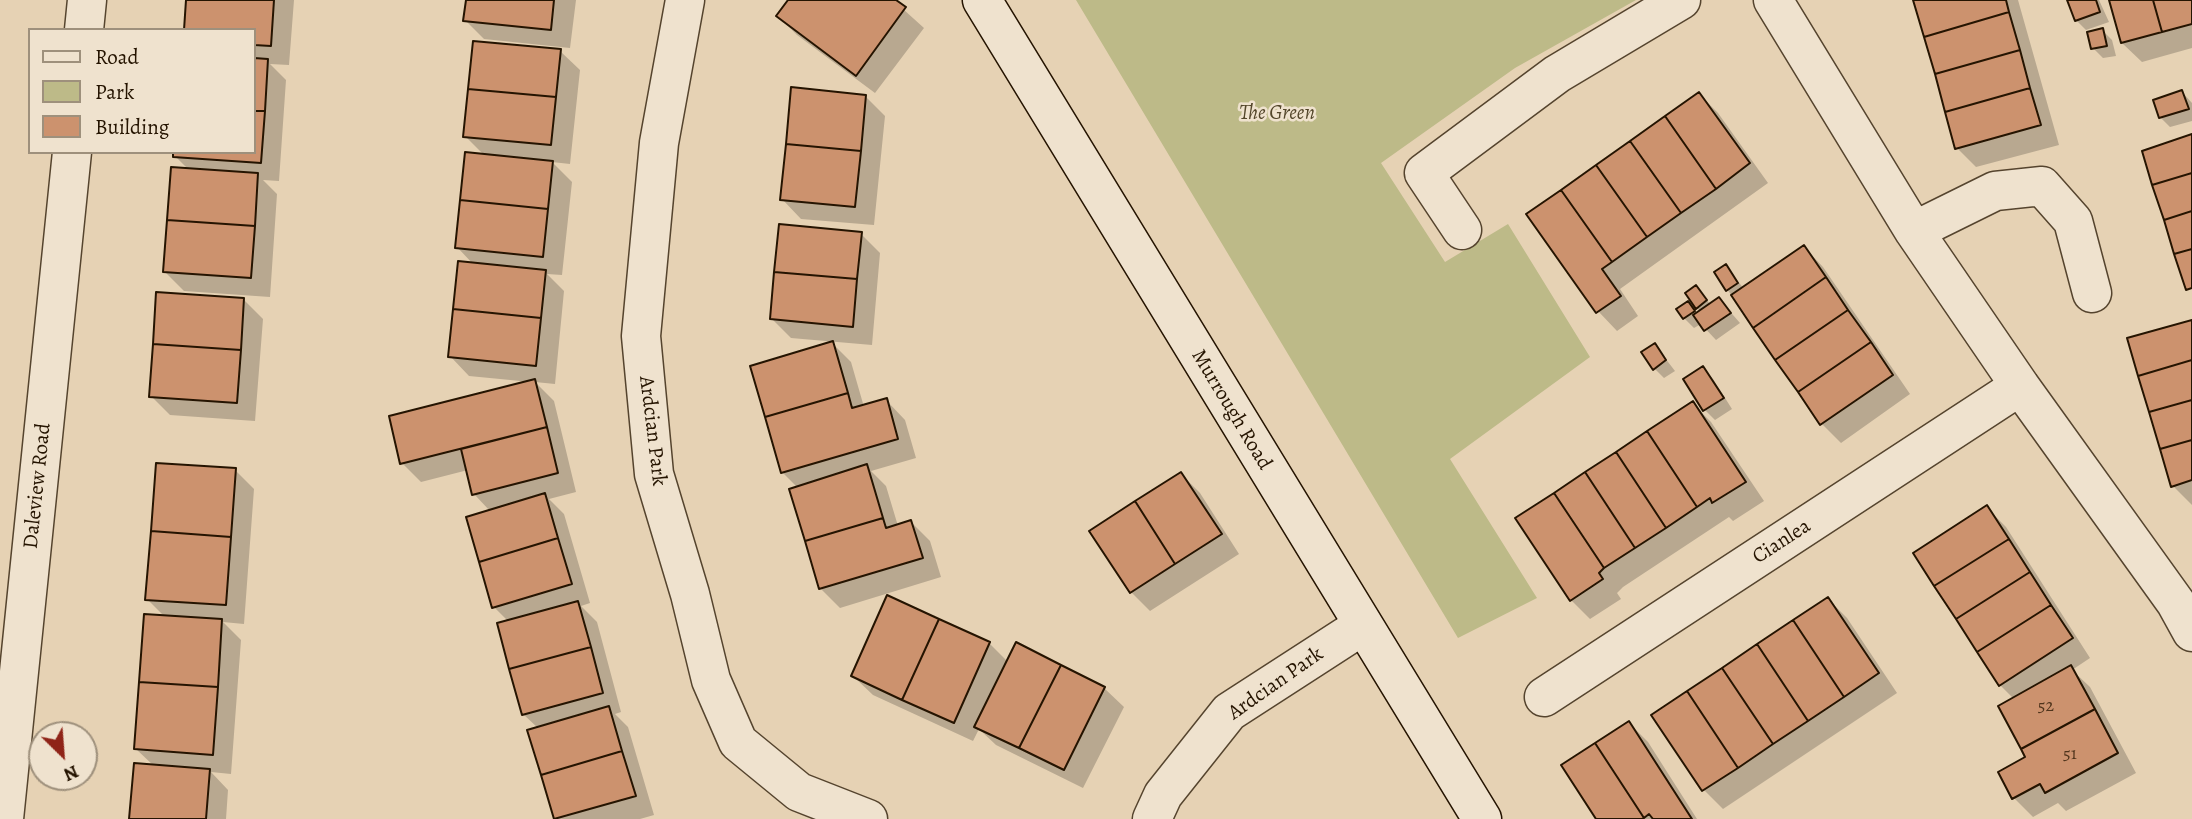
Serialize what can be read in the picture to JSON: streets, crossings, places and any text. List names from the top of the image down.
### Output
{
  "streets": {
    "street": [
      "Murrough Road",
      "Ardcian Park",
      "Daleview Road",
      "Cianlea"
    ]
  },
  "crossings": [
    ["Murrough Road", "Ardcian Park"]
  ],
  "parks": ["The Green"],
  "house_numbers": ["52", "51"],
  "legend": ["Road", "Park", "Building"],
  "north": "bottom right"
}
